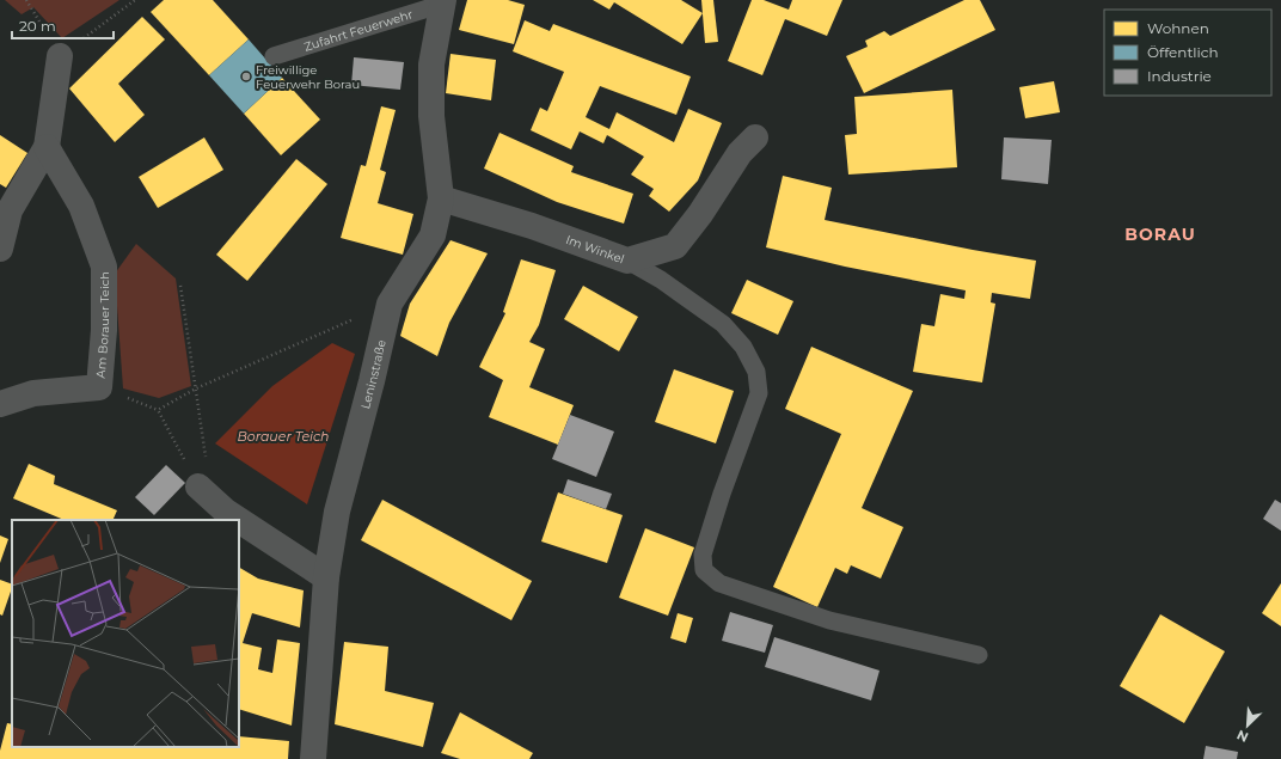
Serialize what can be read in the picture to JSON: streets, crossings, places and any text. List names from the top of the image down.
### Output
{
  "streets": {
    "street": ["Im Winkel", "Am Borauer Teich", "Leninstraße"],
    "lane": ["Zufahrt Feuerwehr"]
  },
  "crossings": [
    ["Zufahrt Feuerwehr", "Leninstraße"],
    ["Im Winkel", "Leninstraße"]
  ],
  "districts": ["BORAU"],
  "water": ["Borauer Teich"],
  "places": ["Freiwillige Feuerwehr Borau"],
  "legend": ["Wohnen", "Öffentlich", "Industrie"],
  "scale_bar": "20 m",
  "north": "bottom left"
}
